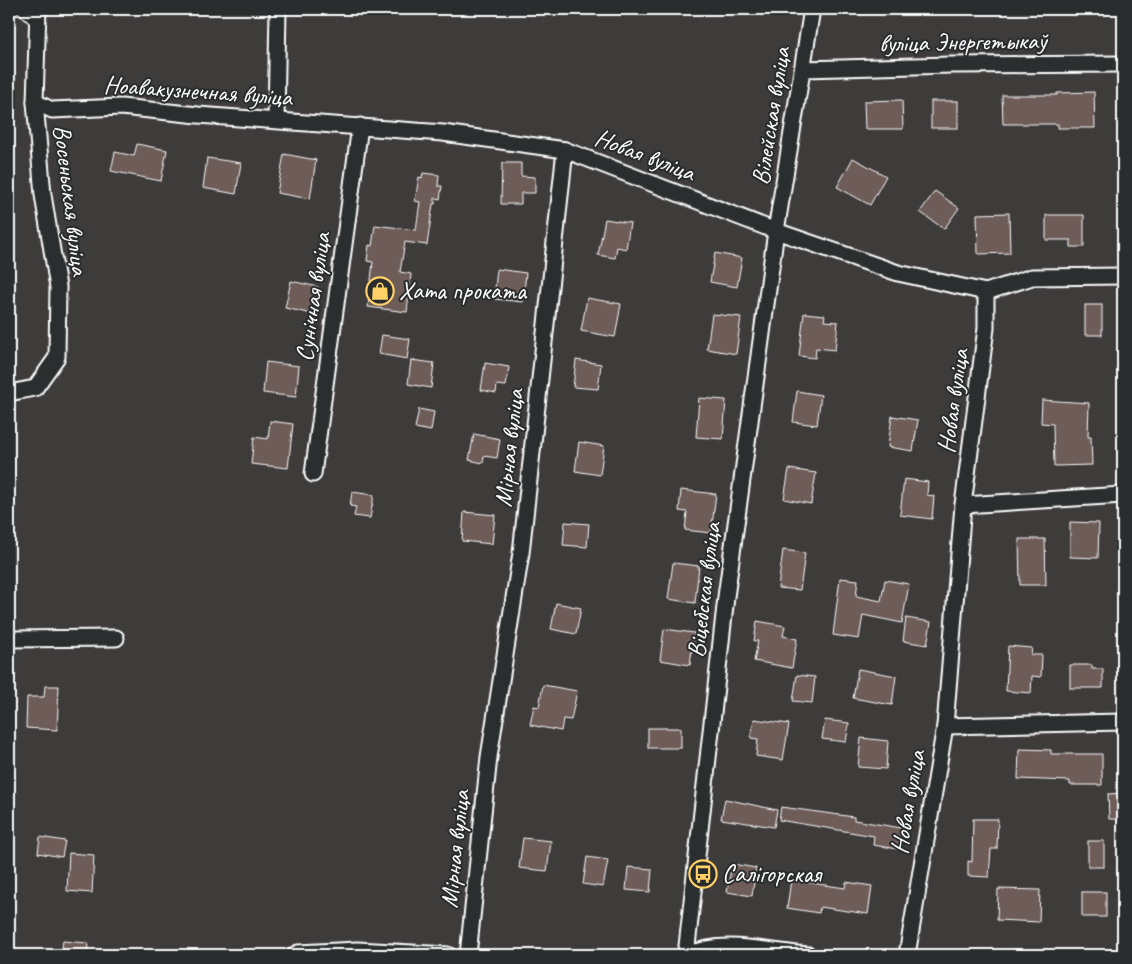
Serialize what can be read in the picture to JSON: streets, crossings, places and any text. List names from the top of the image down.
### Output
{
  "streets": {
    "street": [
      "вуліца Энергетыкаў",
      "Ноавакузнечная вуліца",
      "Вілейская вуліца",
      "Новая вуліца",
      "Восеньская вуліца",
      "Сунічная вуліца",
      "Мірная вуліца",
      "Віцебская вуліца"
    ]
  },
  "crossings": [
    ["вуліца Энергетыкаў", "Вілейская вуліца"],
    ["Ноавакузнечная вуліца", "Восеньская вуліца"],
    ["Ноавакузнечная вуліца", "Сунічная вуліца"],
    ["Вілейская вуліца", "Новая вуліца"],
    ["Вілейская вуліца", "Віцебская вуліца"],
    ["Новая вуліца", "Мірная вуліца"],
    ["Новая вуліца", "Віцебская вуліца"]
  ],
  "places": {
    "shop": ["Хата проката"],
    "bus stop": ["Салігорская"]
  }
}
